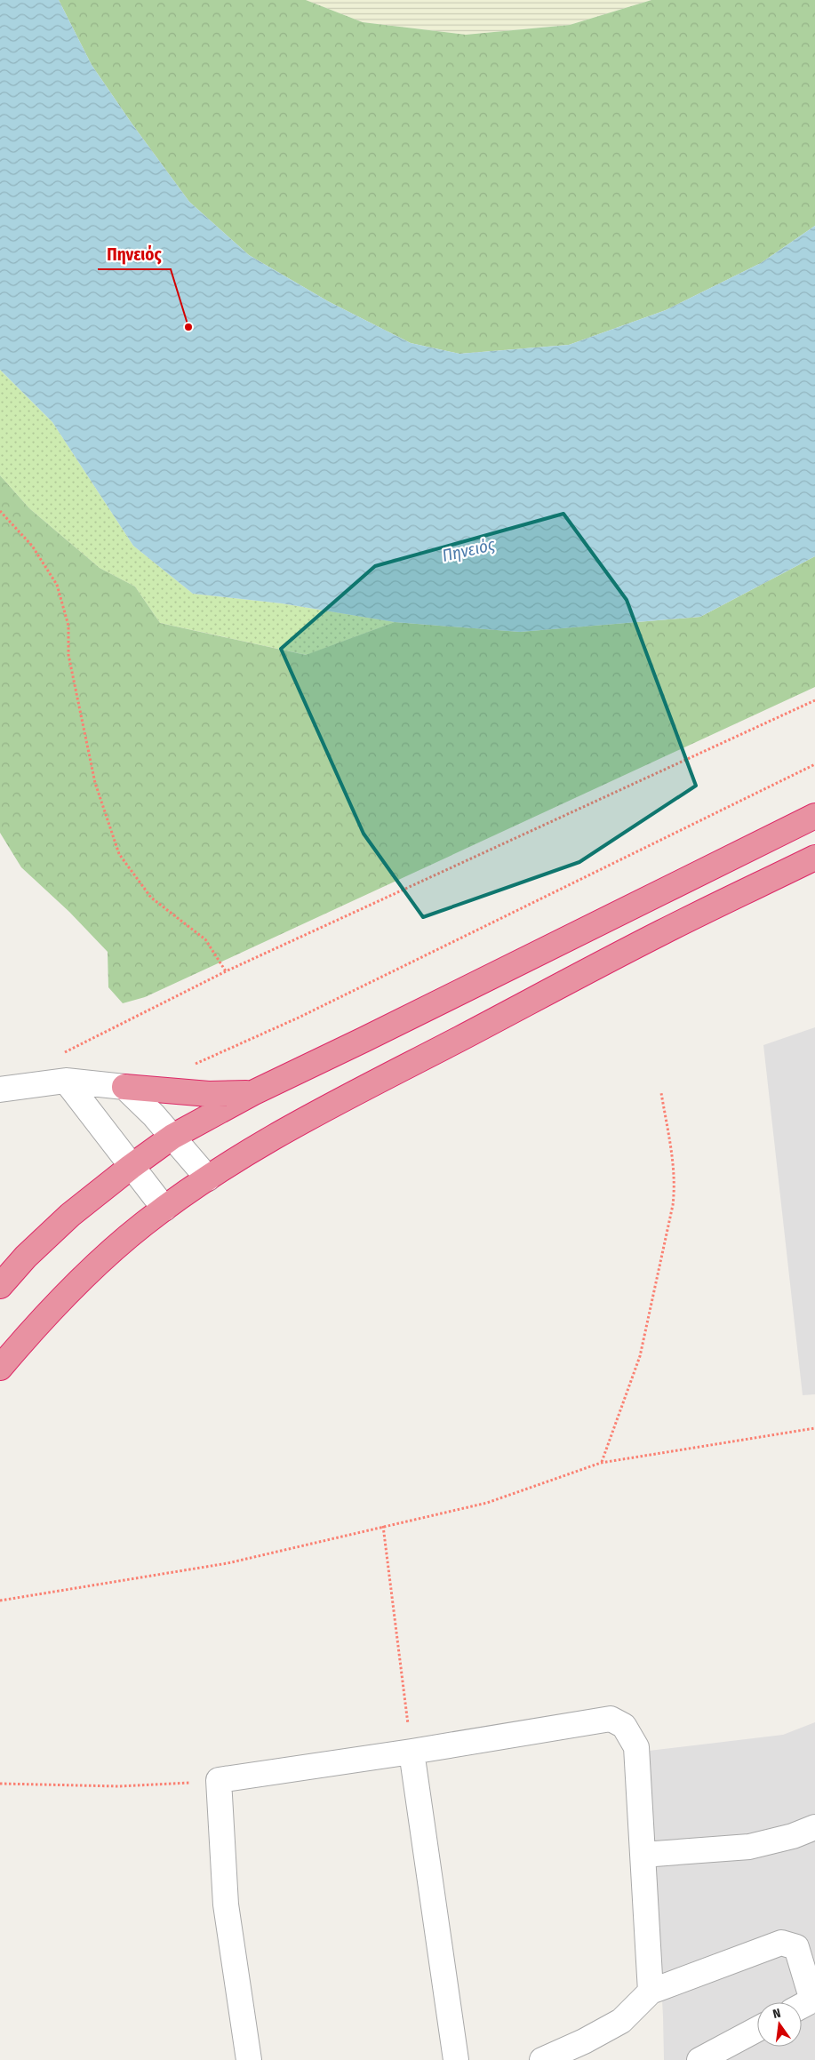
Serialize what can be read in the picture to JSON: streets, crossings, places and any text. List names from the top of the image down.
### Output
{
  "water": ["Πηνειός"],
  "places": ["Πηνειός"],
  "north": "top"
}
